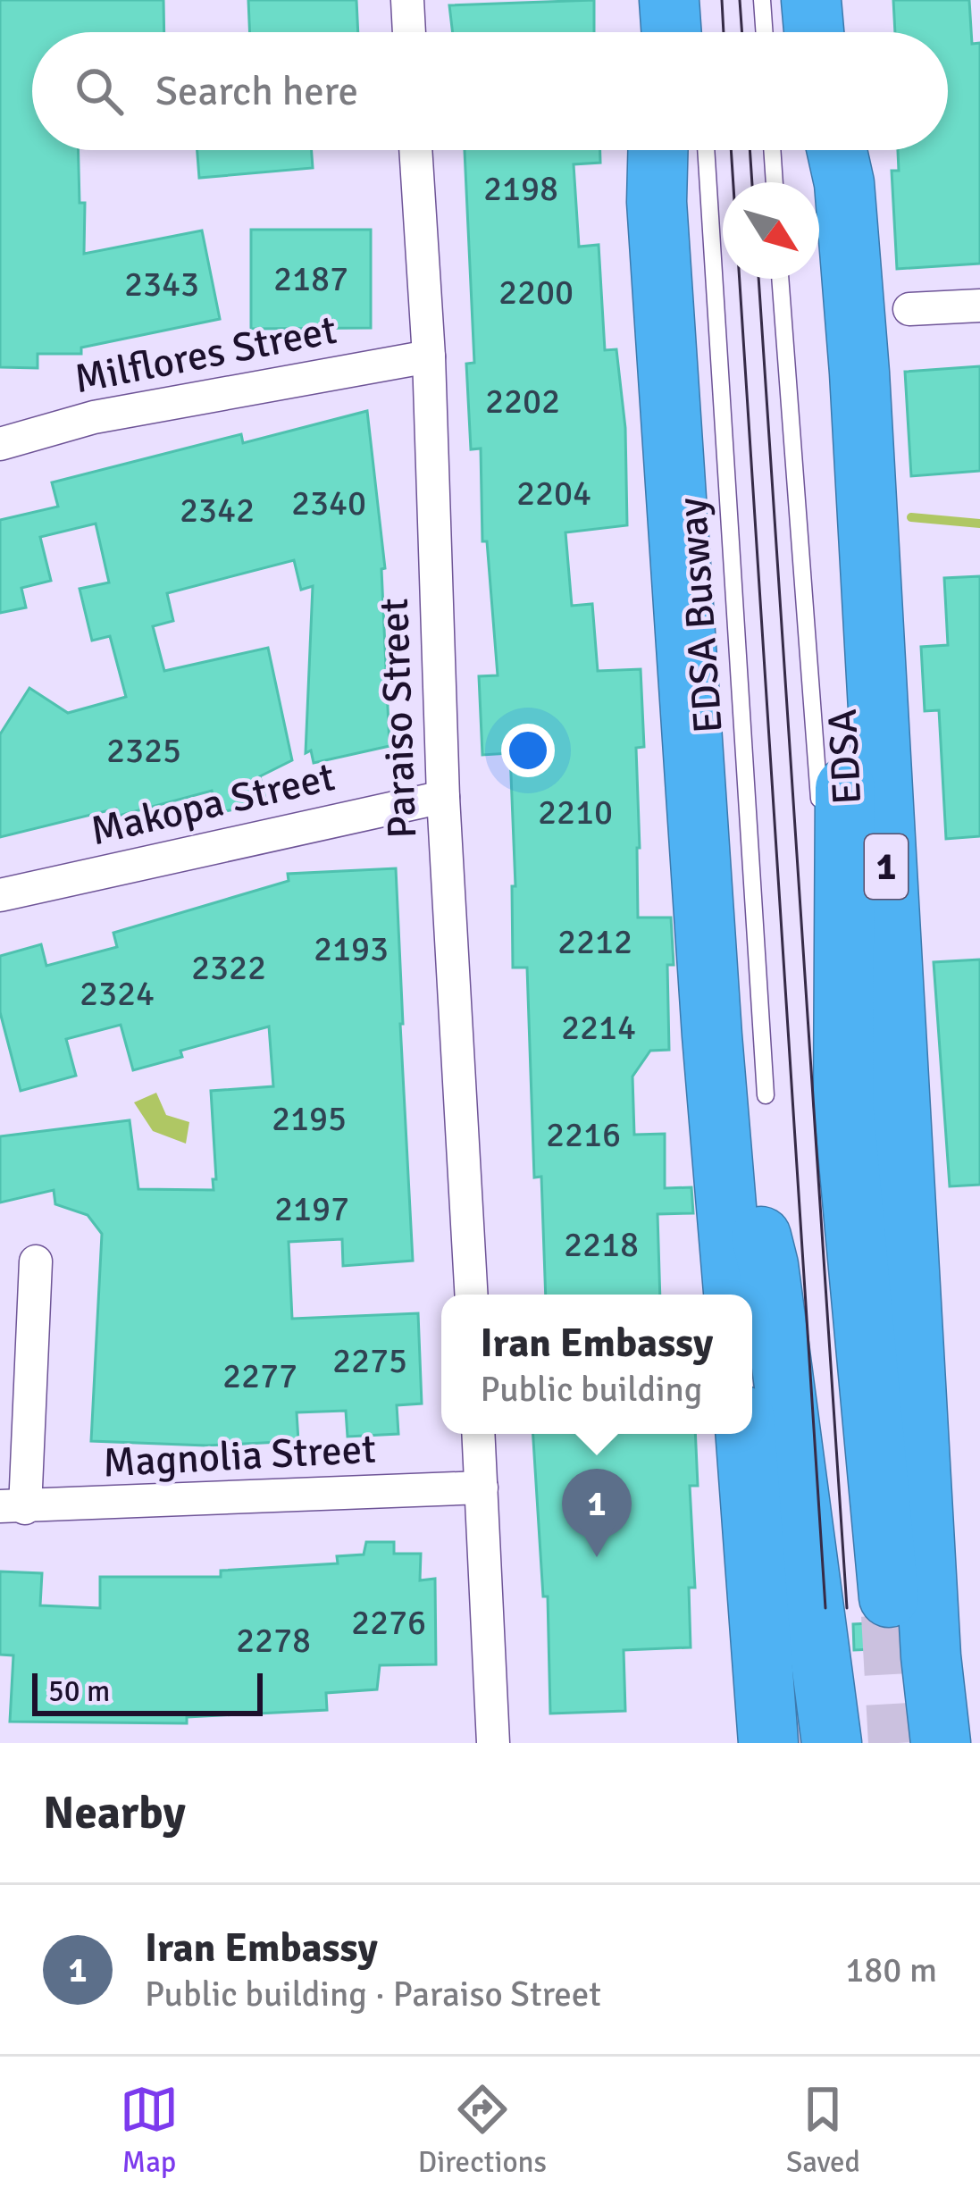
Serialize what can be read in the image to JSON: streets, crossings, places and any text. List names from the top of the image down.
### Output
{
  "streets": {
    "highway": ["EDSA", "1"],
    "street": [
      "Milflores Street",
      "Paraiso Street",
      "Makopa Street",
      "Magnolia Street"
    ],
    "lane": ["EDSA Busway"]
  },
  "crossings": [
    ["Milflores Street", "Paraiso Street"],
    ["Paraiso Street", "Makopa Street"]
  ],
  "house_numbers": [
    "2198",
    "2187",
    "2343",
    "2200",
    "2202",
    "2204",
    "2340",
    "2342",
    "2325",
    "2210",
    "2212",
    "2193",
    "2322",
    "2324",
    "2214",
    "2195",
    "2216",
    "2197",
    "2218",
    "2275",
    "2277",
    "2276",
    "2278"
  ],
  "scale_bar": "50 m",
  "north": "bottom right",
  "page": {
    "search": "Search here",
    "popup": ["Iran Embassy", "Public building"],
    "pins": "1",
    "scale": "50 m",
    "heading": "Nearby",
    "list": [
      {
        "mark": "1",
        "name": "Iran Embassy",
        "note": "Public building · Paraiso Street",
        "value": "180 m"
      }
    ],
    "nav": ["Map", "Directions", "Saved"]
  }
}
